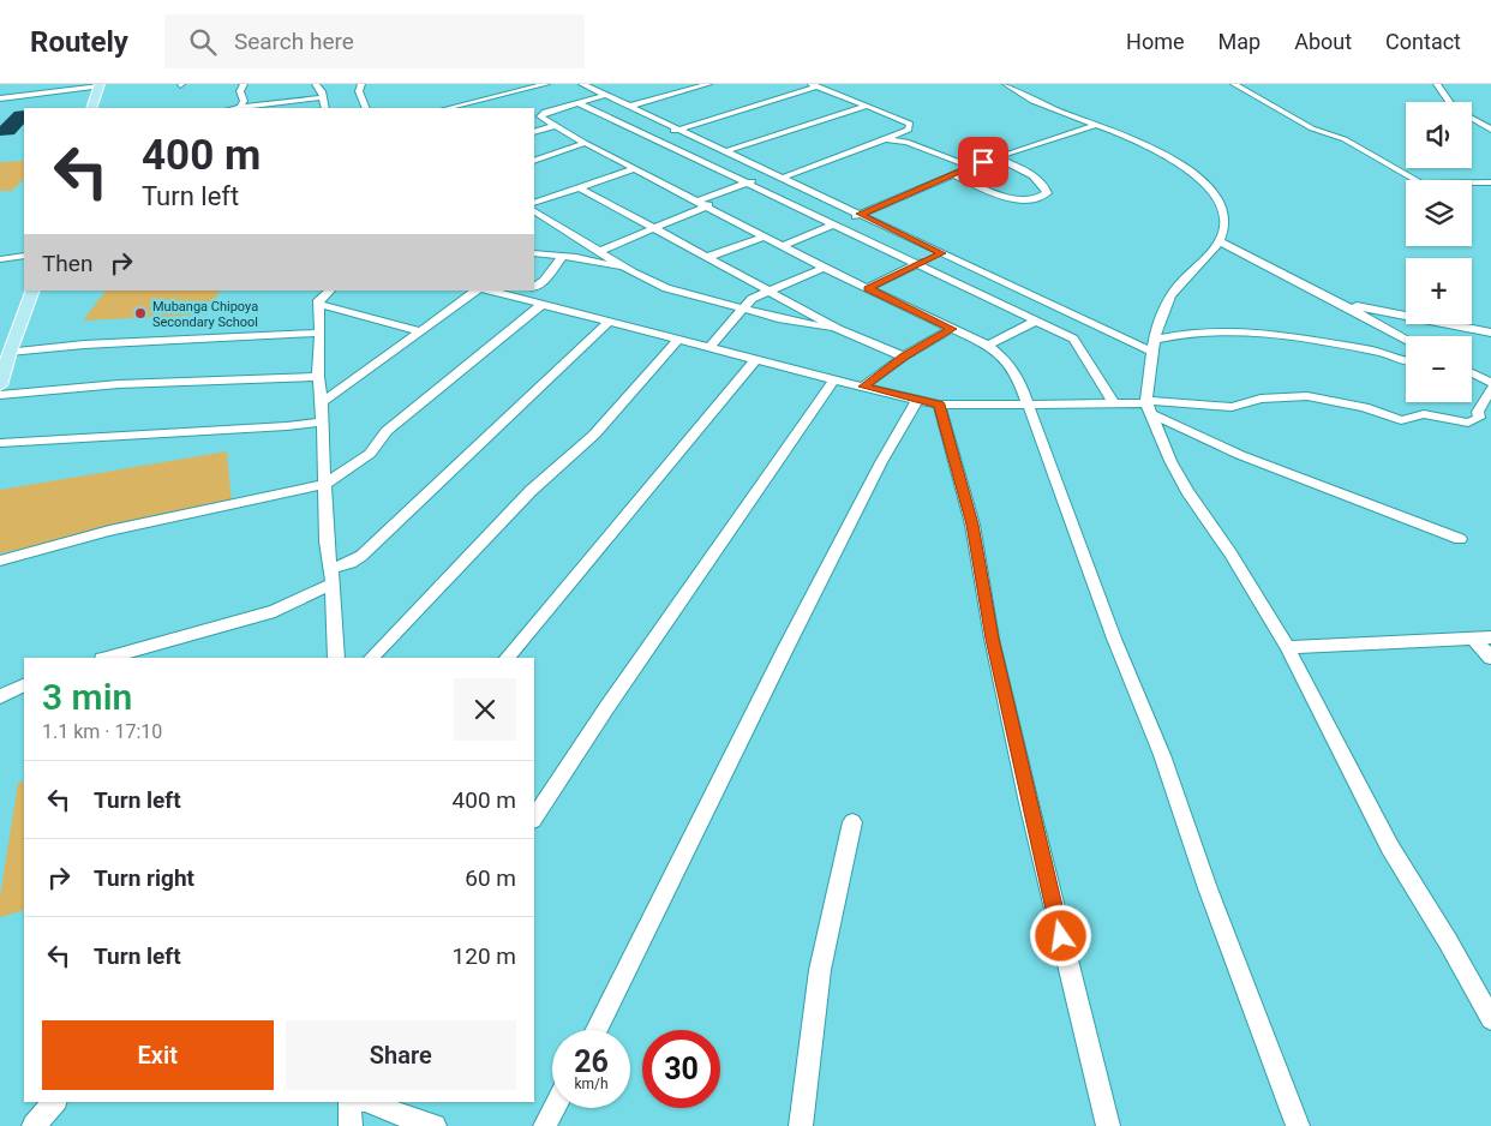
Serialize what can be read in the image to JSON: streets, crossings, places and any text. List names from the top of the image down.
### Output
{
  "places": ["Mubanga Chipoya Secondary School"],
  "page": {
    "header": "Routely",
    "search": "Search here",
    "nav": [
      "Home",
      "Map",
      "About",
      "Contact"
    ],
    "map_buttons": ["+", "−"],
    "turn": ["400 m", "Turn left"],
    "then": "Then",
    "heading": ["3 min", "1.1 km · 17:10"],
    "list": [
      {
        "name": "Turn left",
        "value": "400 m"
      },
      {
        "name": "Turn right",
        "value": "60 m"
      },
      {
        "name": "Turn left",
        "value": "120 m"
      }
    ],
    "buttons": ["Exit", "Share"],
    "speed": "26 km/h",
    "limit": "30"
  }
}
